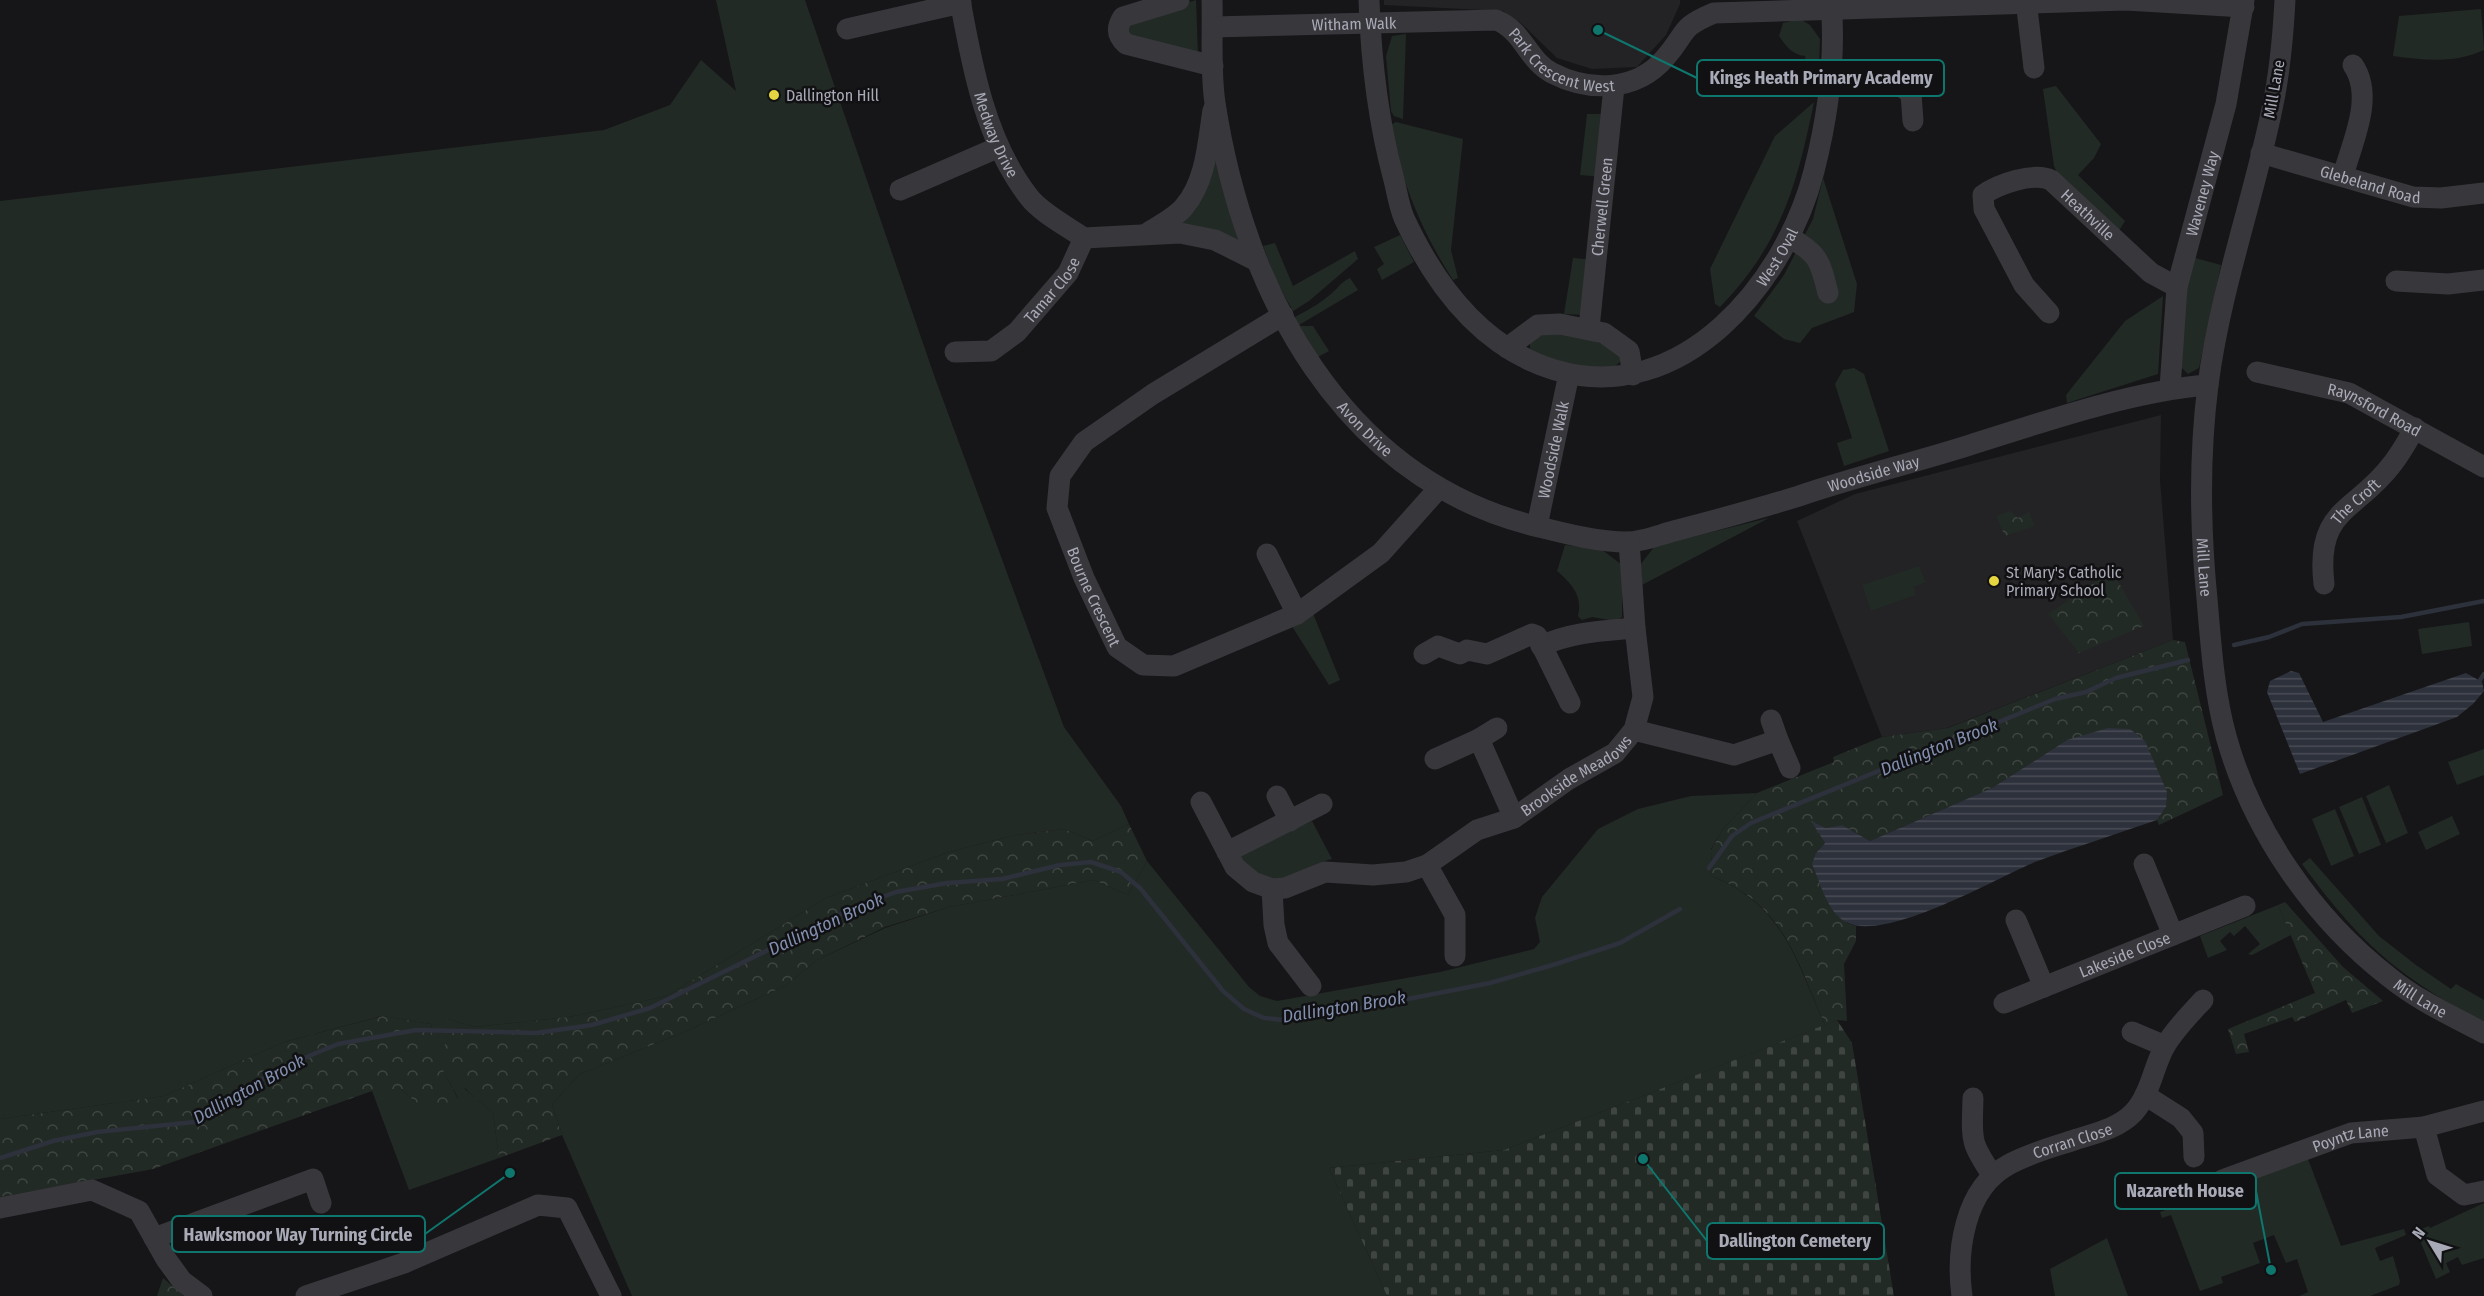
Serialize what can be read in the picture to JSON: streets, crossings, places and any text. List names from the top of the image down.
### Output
{
  "streets": {
    "street": [
      "Witham Walk",
      "Park Crescent West",
      "Mill Lane",
      "Medway Drive",
      "Glebeland Road",
      "Waveney Way",
      "Cherwell Green",
      "Heathville",
      "West Oval",
      "Tamar Close",
      "Raynsford Road",
      "Avon Drive",
      "Woodside Walk",
      "Woodside Way",
      "The Croft",
      "Bourne Crescent",
      "Brookside Meadows",
      "Lakeside Close",
      "Poyntz Lane",
      "Corran Close"
    ]
  },
  "crossings": [
    ["Witham Walk", "Park Crescent West"],
    ["Witham Walk", "West Oval"],
    ["Witham Walk", "Avon Drive"],
    ["Park Crescent West", "Cherwell Green"],
    ["Park Crescent West", "West Oval"],
    ["Mill Lane", "Glebeland Road"],
    ["Mill Lane", "Woodside Way"],
    ["Medway Drive", "Tamar Close"],
    ["Waveney Way", "Heathville"],
    ["Waveney Way", "Woodside Way"],
    ["West Oval", "Woodside Walk"],
    ["Tamar Close", "Avon Drive"],
    ["Raynsford Road", "The Croft"],
    ["Avon Drive", "Woodside Walk"],
    ["Avon Drive", "Woodside Way"],
    ["Avon Drive", "Bourne Crescent"],
    ["Woodside Walk", "Woodside Way"],
    ["Woodside Way", "Brookside Meadows"]
  ],
  "water": ["Dallington Brook"],
  "places": [
    "Kings Heath Primary Academy",
    "Dallington Hill",
    "St Mary's Catholic Primary School",
    "Dallington Cemetery",
    "Hawksmoor Way Turning Circle",
    "Nazareth House"
  ],
  "north": "top left"
}
